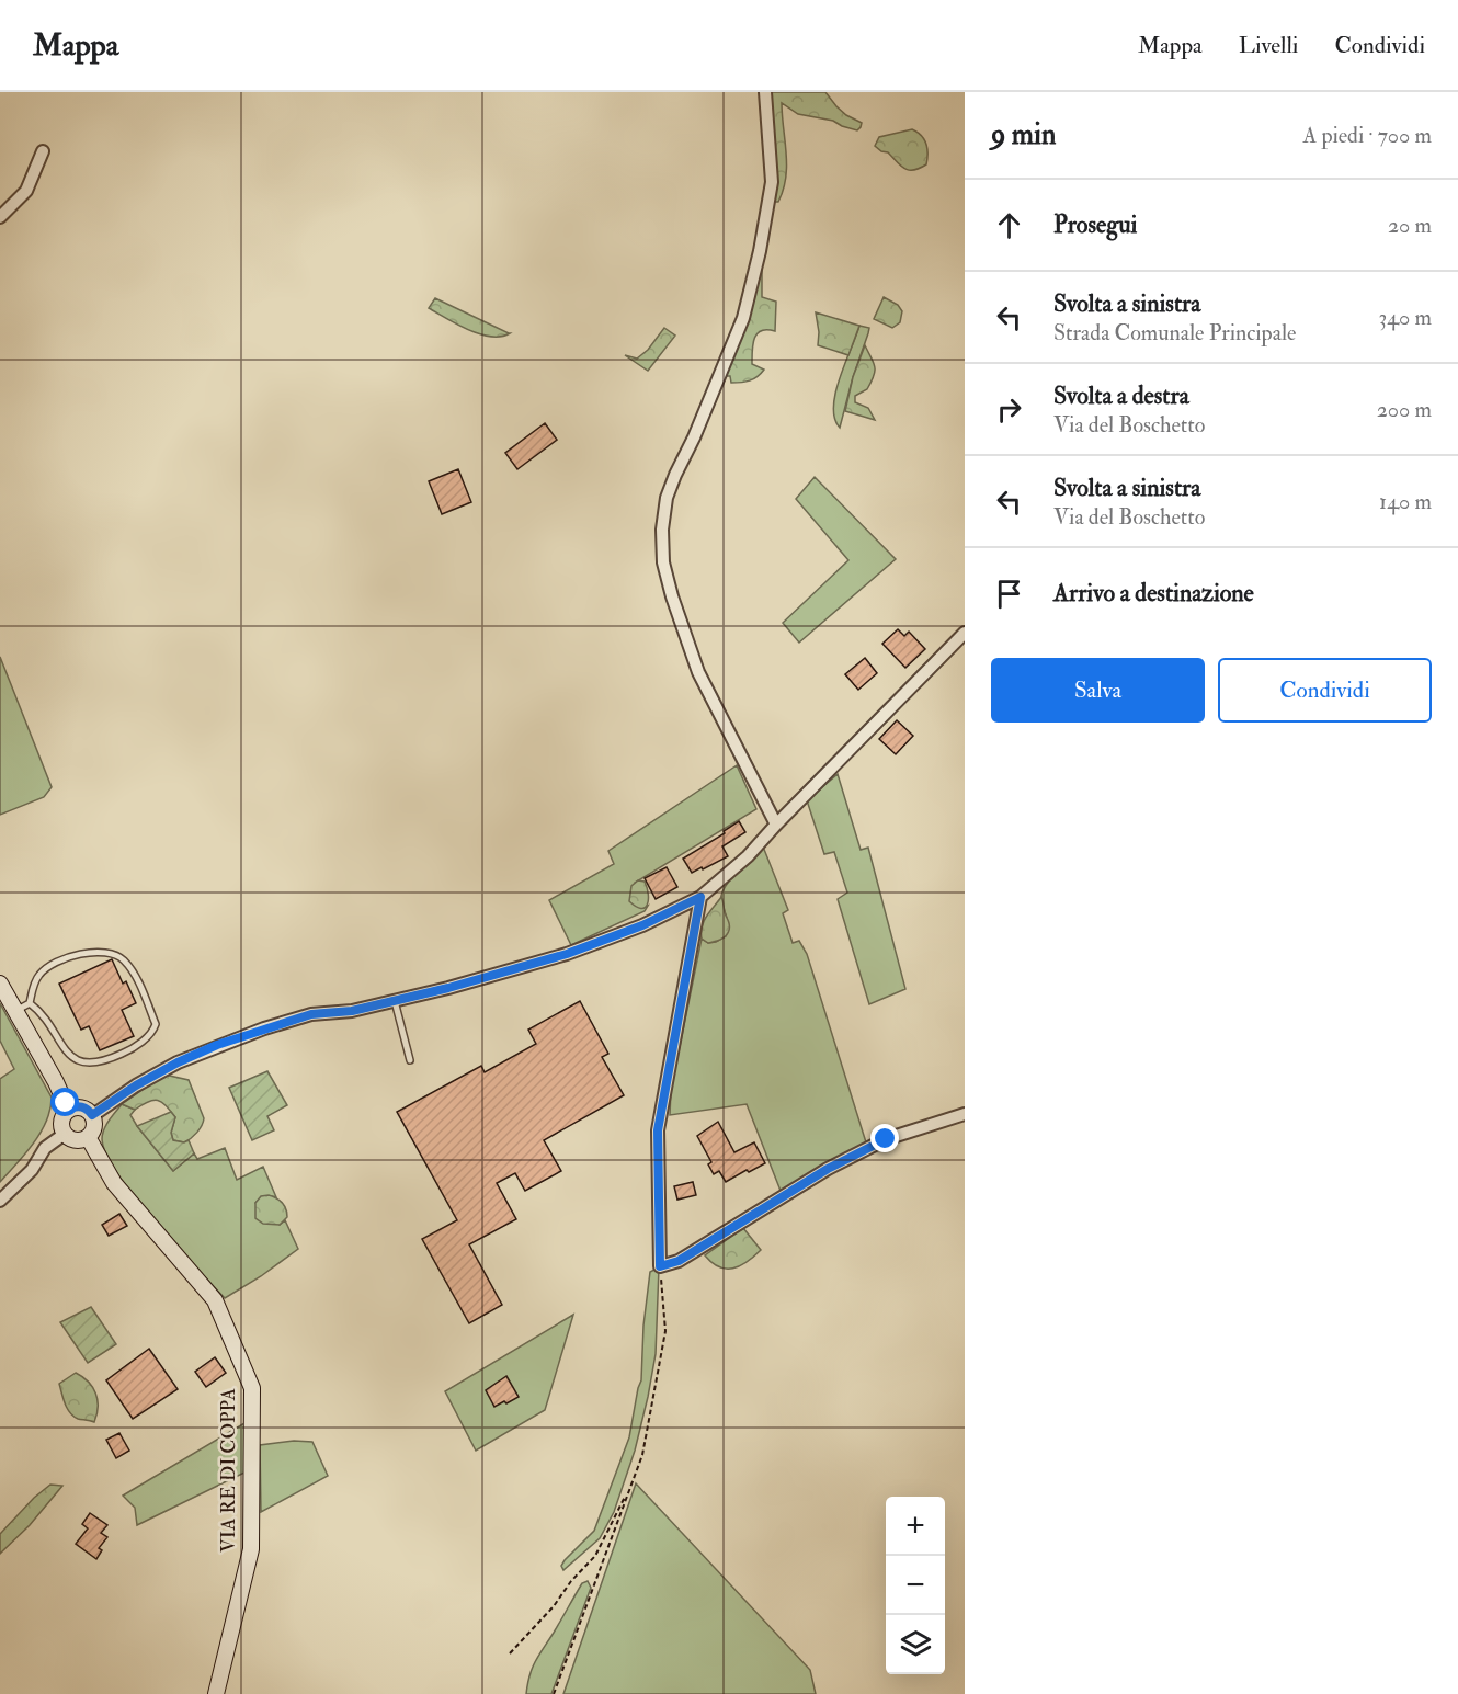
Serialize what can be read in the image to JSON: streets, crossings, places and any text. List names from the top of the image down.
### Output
{
  "streets": {
    "street": ["VIA RE DI COPPA"]
  },
  "page": {
    "header": "Mappa",
    "nav": ["Mappa", "Livelli", "Condividi"],
    "heading": ["9 min", "A piedi · 700 m"],
    "list": [
      ["Prosegui", "20 m"],
      ["Svolta a sinistra", "Strada Comunale Principale", "340 m"],
      ["Svolta a destra", "Via del Boschetto", "200 m"],
      ["Svolta a sinistra", "Via del Boschetto", "140 m"],
      "Arrivo a destinazione"
    ],
    "buttons": ["Salva", "Condividi"],
    "map_buttons": ["+", "−"]
  }
}
